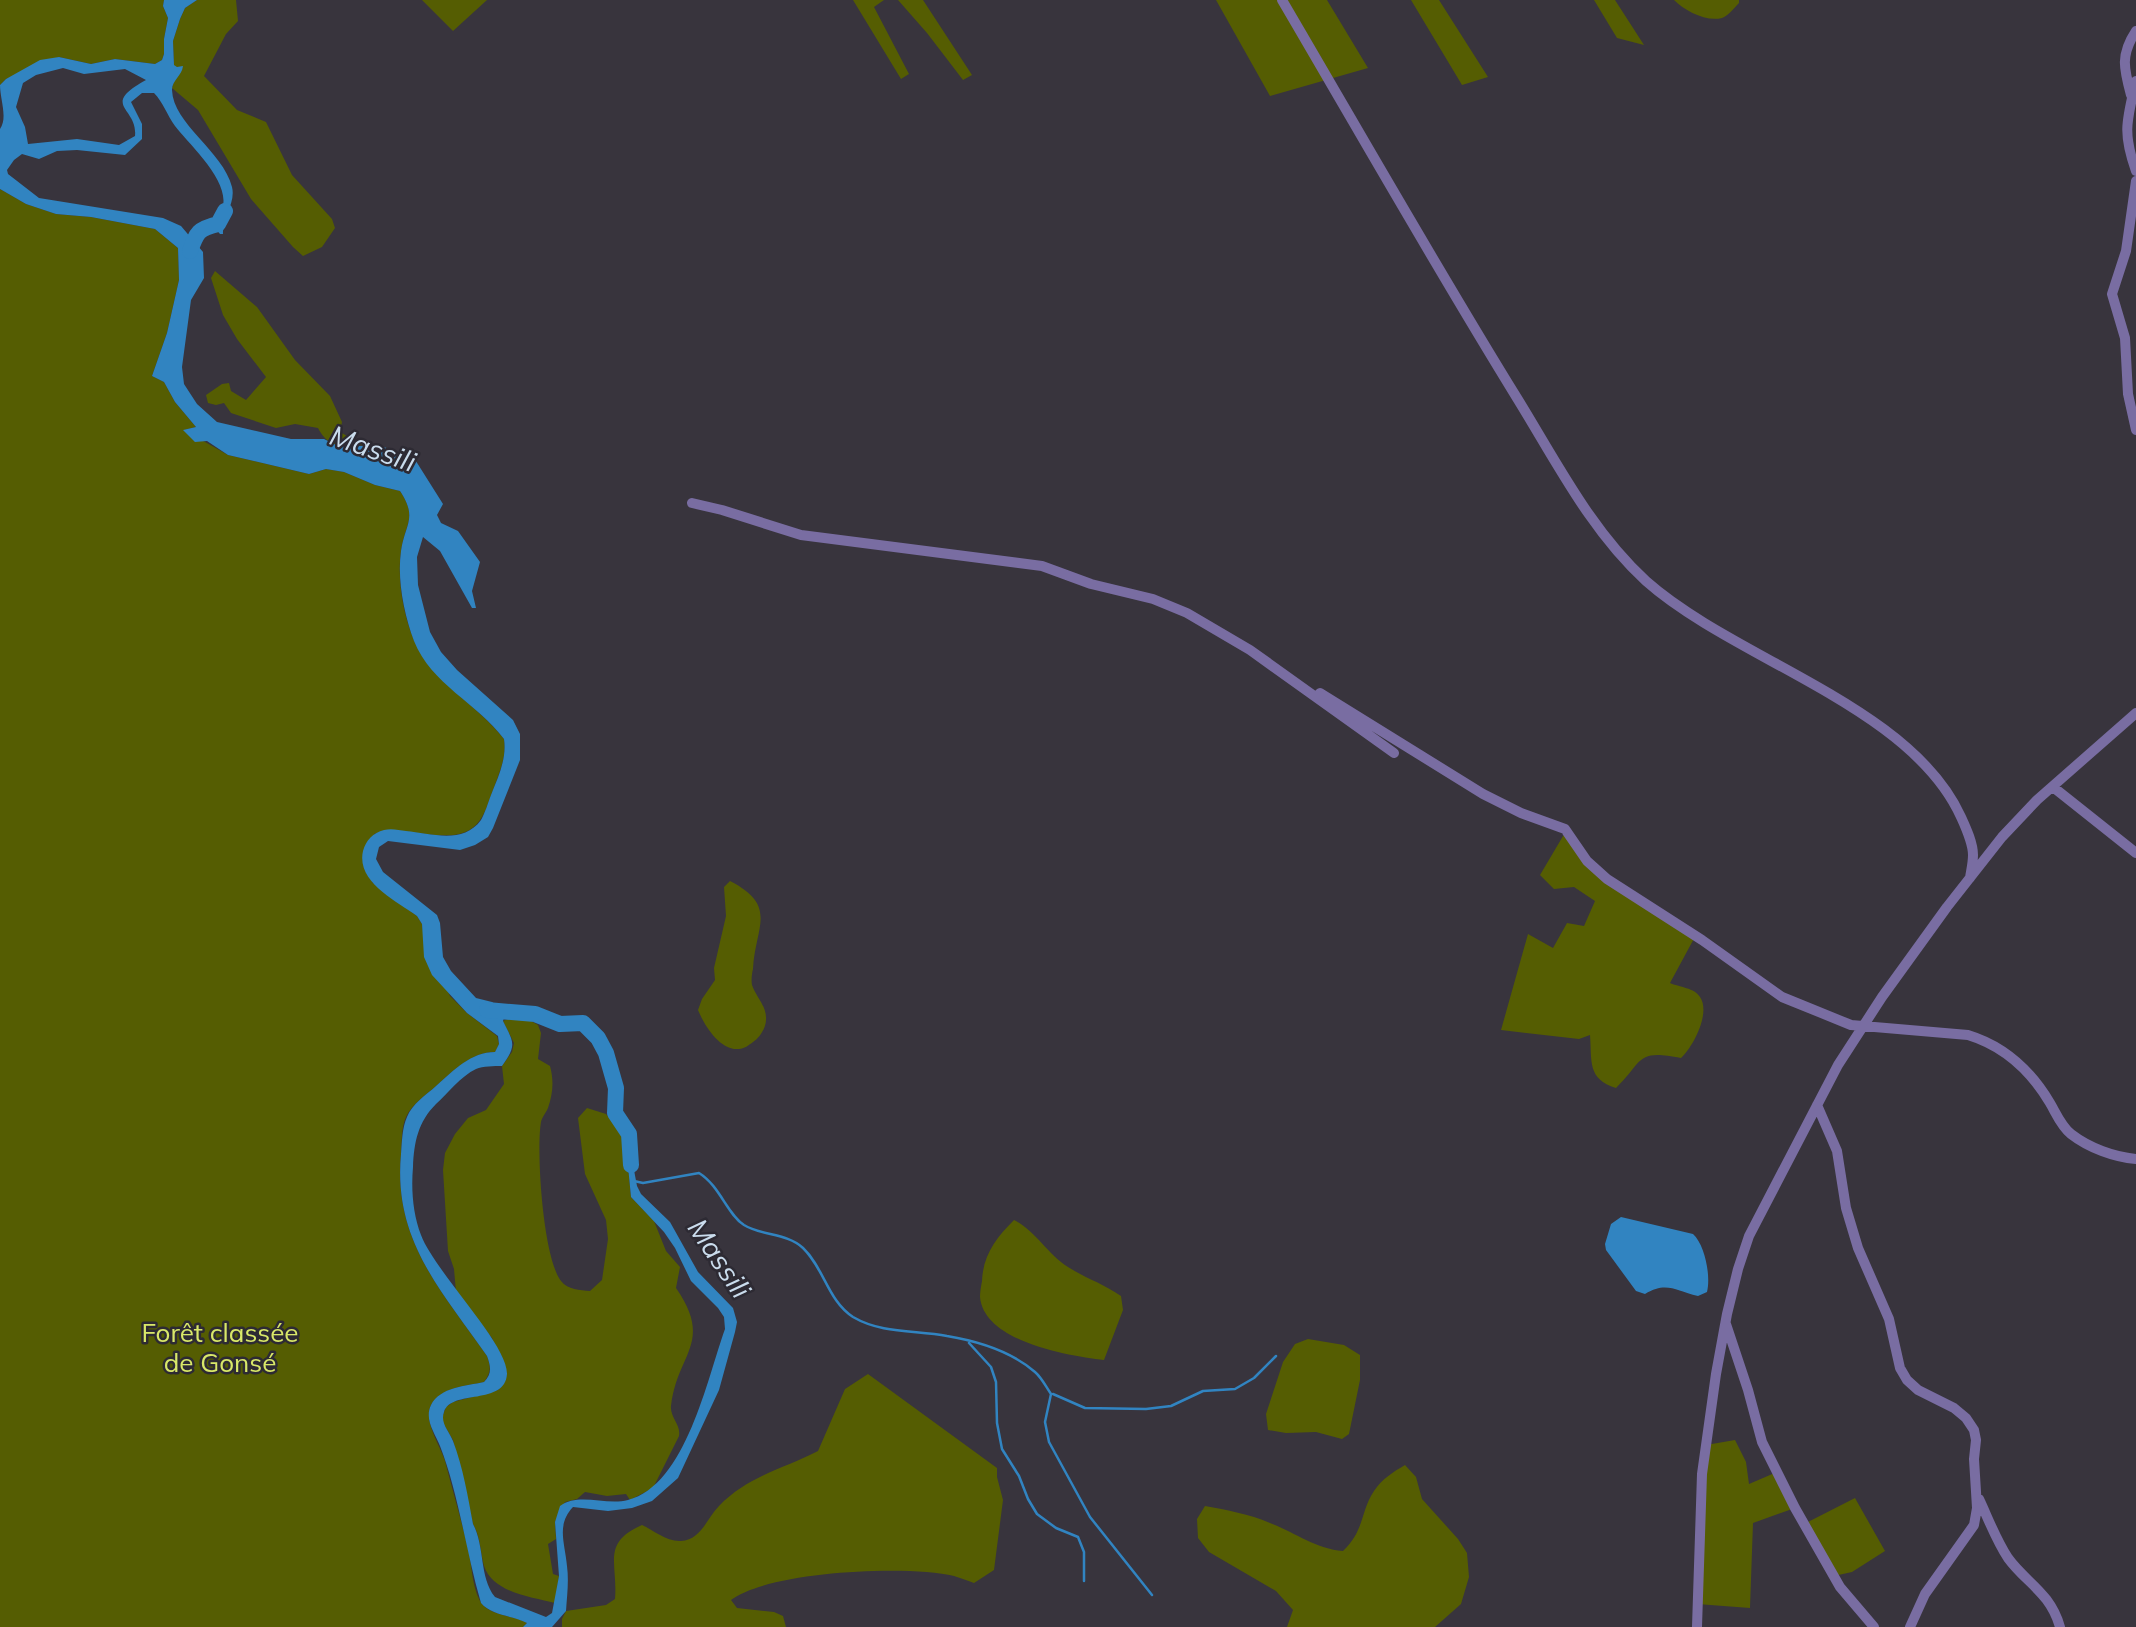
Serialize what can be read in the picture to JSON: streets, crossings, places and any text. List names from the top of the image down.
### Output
{
  "water": ["Massili"],
  "parks": ["Forêt classée de Gonsé"]
}
